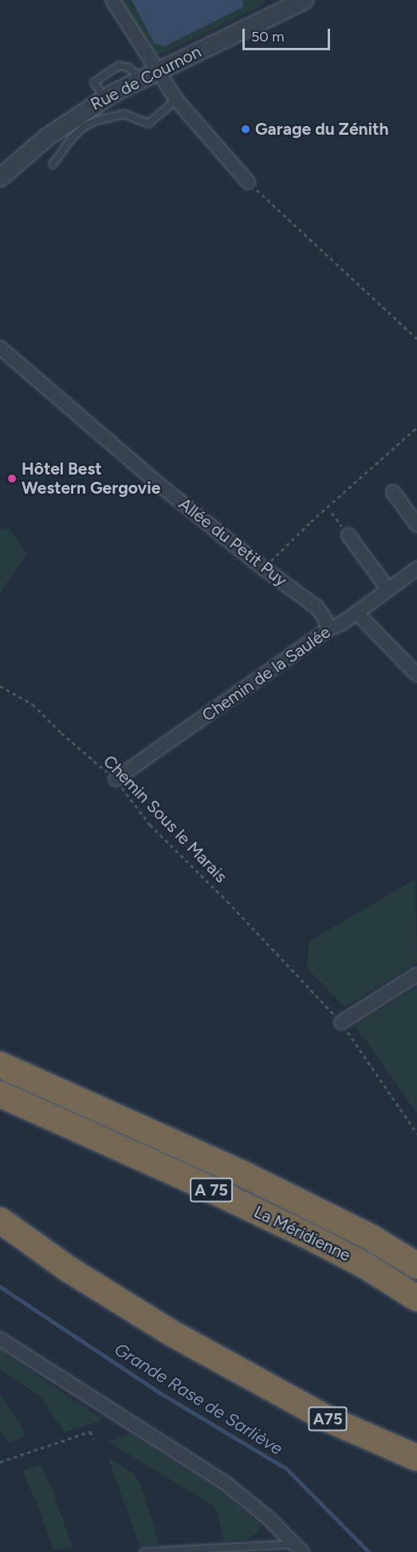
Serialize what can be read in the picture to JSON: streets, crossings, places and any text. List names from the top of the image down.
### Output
{
  "streets": {
    "highway": ["A 75", "La Méridienne", "A75"],
    "street": ["Rue de Cournon", "Allée du Petit Puy", "Chemin de la Saulée"],
    "path": ["Chemin Sous le Marais"]
  },
  "crossings": [
    ["Allée du Petit Puy", "Chemin de la Saulée"],
    ["Chemin de la Saulée", "Chemin Sous le Marais"]
  ],
  "water": ["Grande Rase de Sarliève"],
  "places": ["Garage du Zénith", "Hôtel Best Western Gergovie"],
  "scale_bar": "50 m"
}
